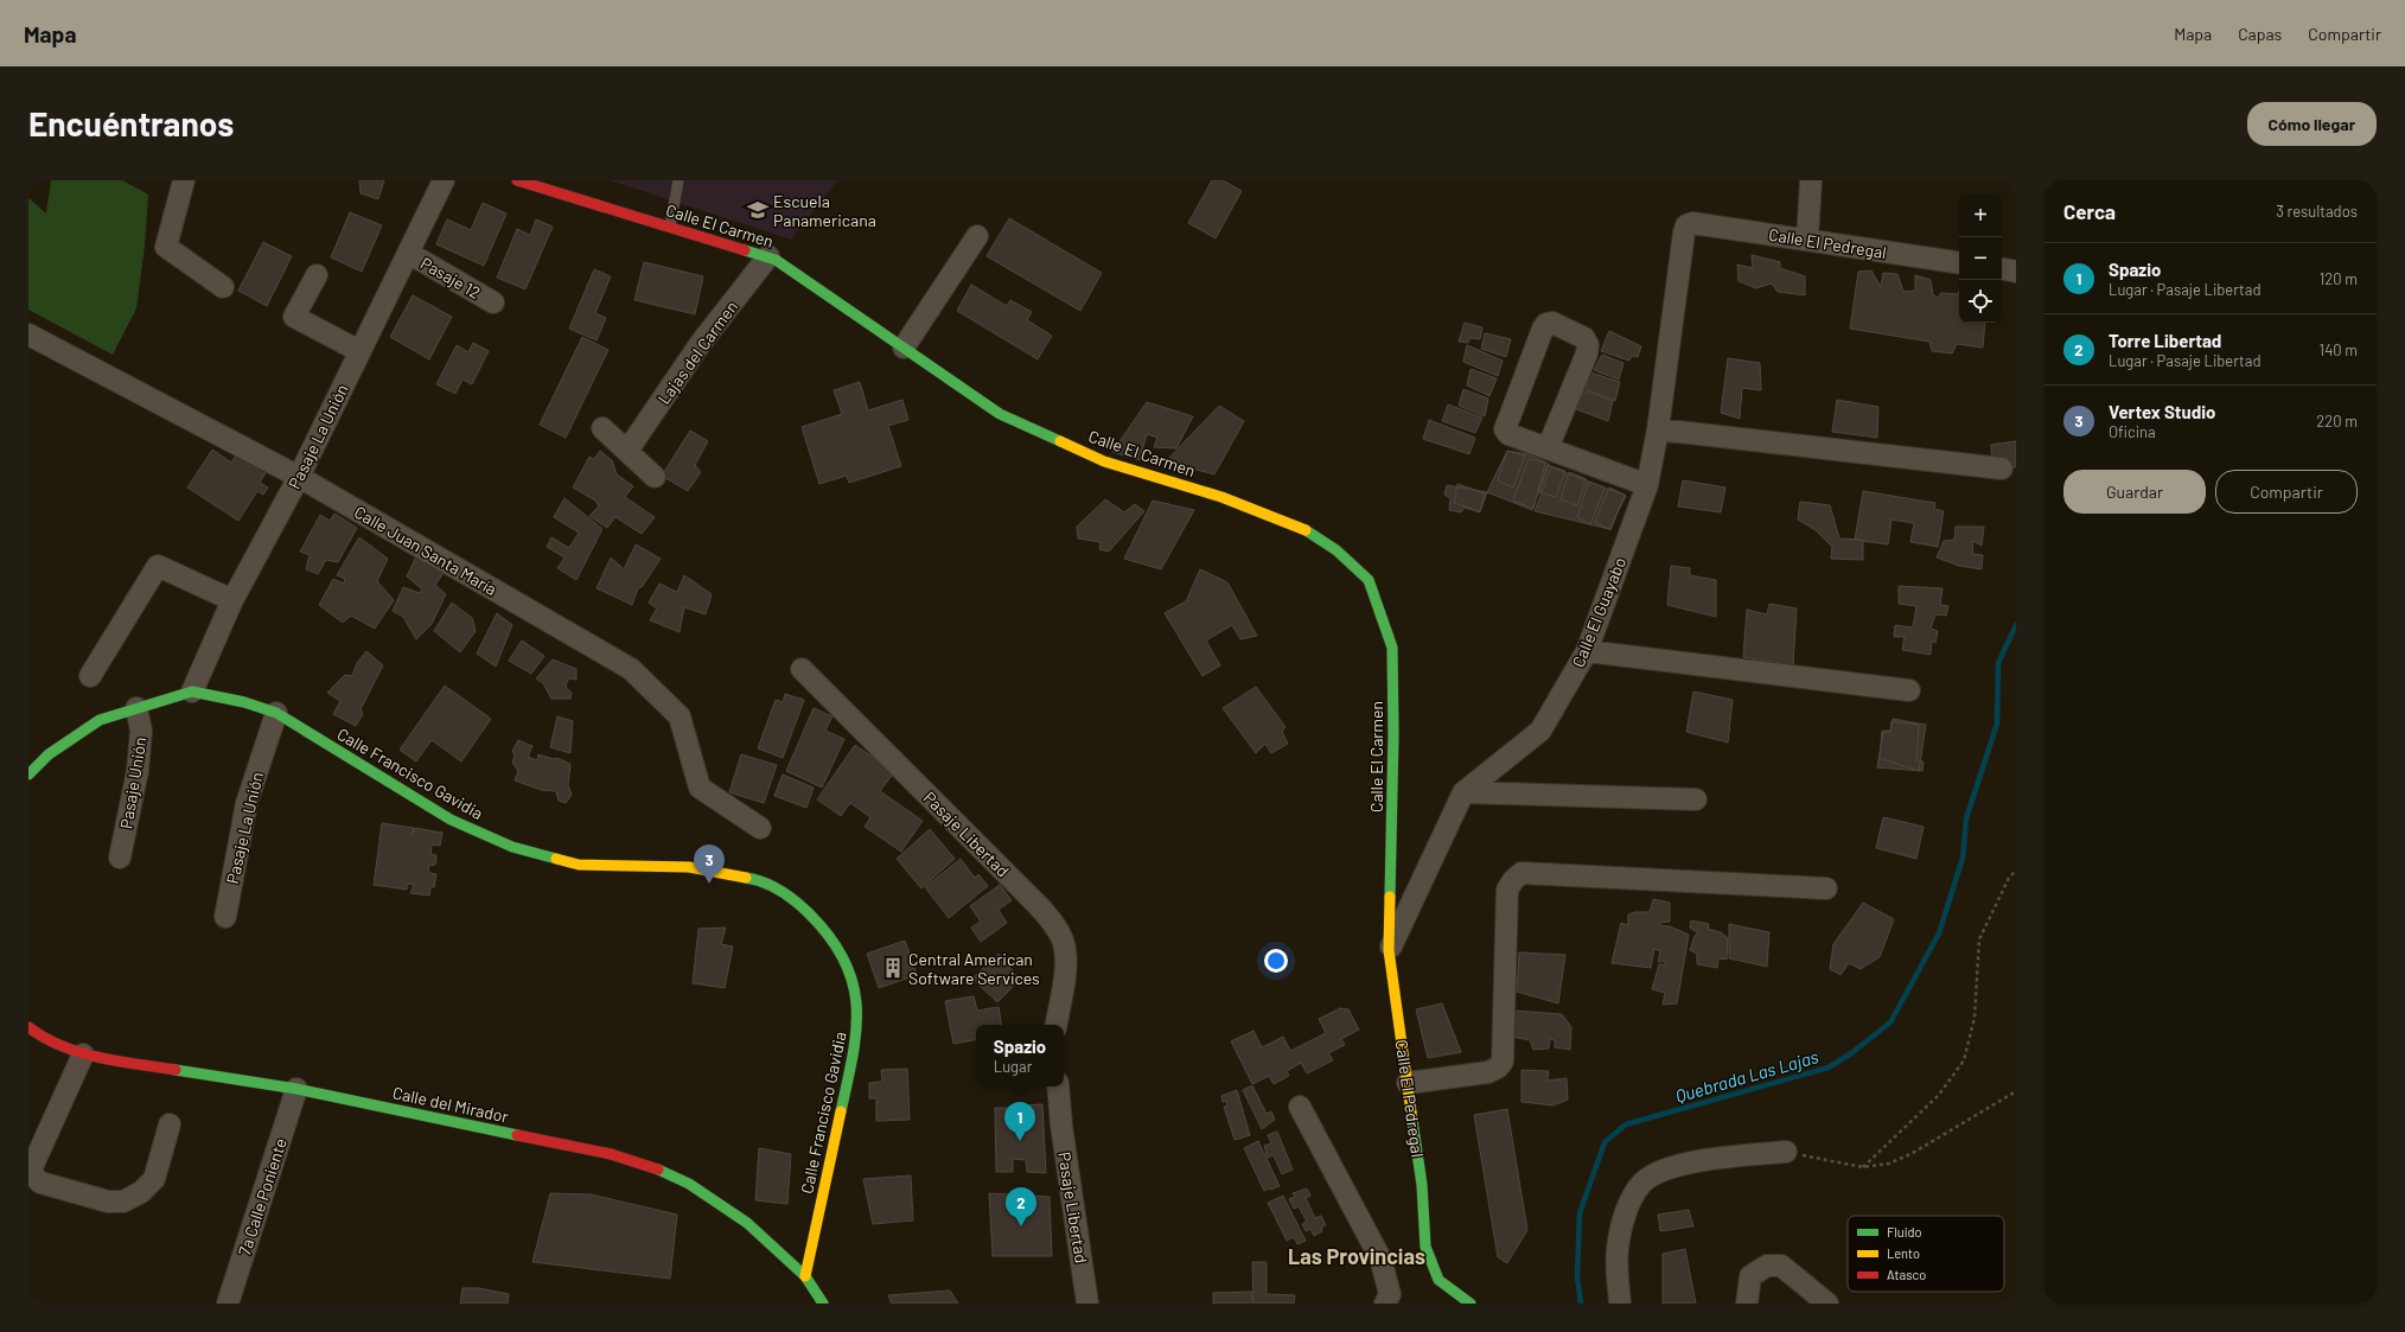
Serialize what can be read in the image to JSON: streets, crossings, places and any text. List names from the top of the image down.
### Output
{
  "streets": {
    "street": [
      "Calle El Carmen",
      "Calle El Pedregal",
      "Pasaje 12",
      "Lajas del Carmen",
      "Pasaje La Unión",
      "Calle Juan Santa María",
      "Calle El Guayabo",
      "Calle Francisco Gavidia",
      "Pasaje Unión",
      "Pasaje Libertad",
      "Calle del Mirador",
      "7a Calle Poniente"
    ]
  },
  "crossings": [
    ["Calle El Carmen", "Calle El Pedregal"],
    ["Calle El Carmen", "Lajas del Carmen"],
    ["Calle El Carmen", "Calle El Guayabo"],
    ["Calle El Pedregal", "Calle El Guayabo"],
    ["Pasaje 12", "Pasaje La Unión"],
    ["Pasaje La Unión", "Calle Juan Santa María"],
    ["Pasaje La Unión", "Calle Francisco Gavidia"],
    ["Calle Francisco Gavidia", "Pasaje Unión"],
    ["Calle Francisco Gavidia", "Calle del Mirador"],
    ["Calle del Mirador", "7a Calle Poniente"]
  ],
  "districts": ["Las Provincias"],
  "water": ["Quebrada Las Lajas"],
  "places": {
    "school or university": ["Escuela Panamericana"],
    "building": ["Central American Software Services"]
  },
  "legend": ["Fluido", "Lento", "Atasco"],
  "page": {
    "header": "Mapa",
    "nav": ["Mapa", "Capas", "Compartir"],
    "buttons": [
      "Cómo llegar",
      ["Guardar", "Compartir"]
    ],
    "title": "Encuéntranos",
    "heading": ["Cerca", "3 resultados"],
    "map_buttons": ["+", "−"],
    "list": [
      {
        "mark": "1",
        "name": "Spazio",
        "note": "Lugar · Pasaje Libertad",
        "value": "120 m"
      },
      {
        "mark": "2",
        "name": "Torre Libertad",
        "note": "Lugar · Pasaje Libertad",
        "value": "140 m"
      },
      {
        "mark": "3",
        "name": "Vertex Studio",
        "note": "Oficina",
        "value": "220 m"
      }
    ],
    "pins": ["3", "1", "2"],
    "popup": ["Spazio", "Lugar"]
  }
}
